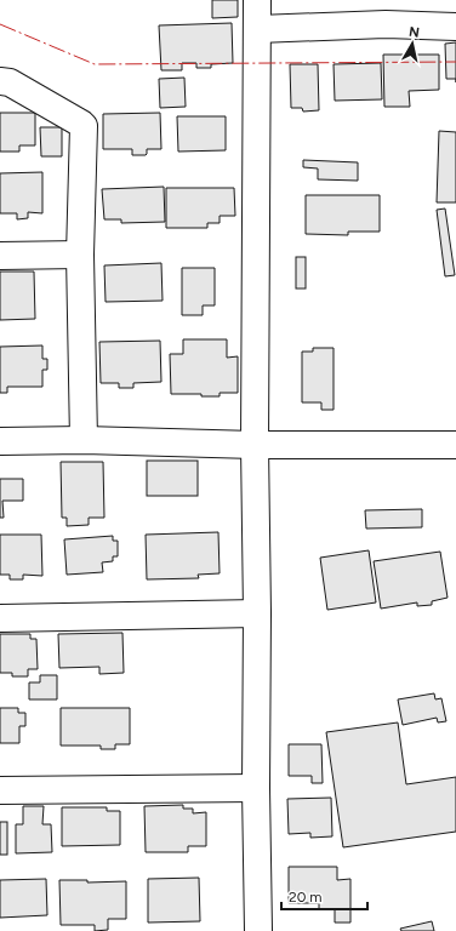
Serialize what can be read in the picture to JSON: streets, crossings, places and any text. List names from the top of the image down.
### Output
{
  "scale_bar": "20 m",
  "north": "top"
}
